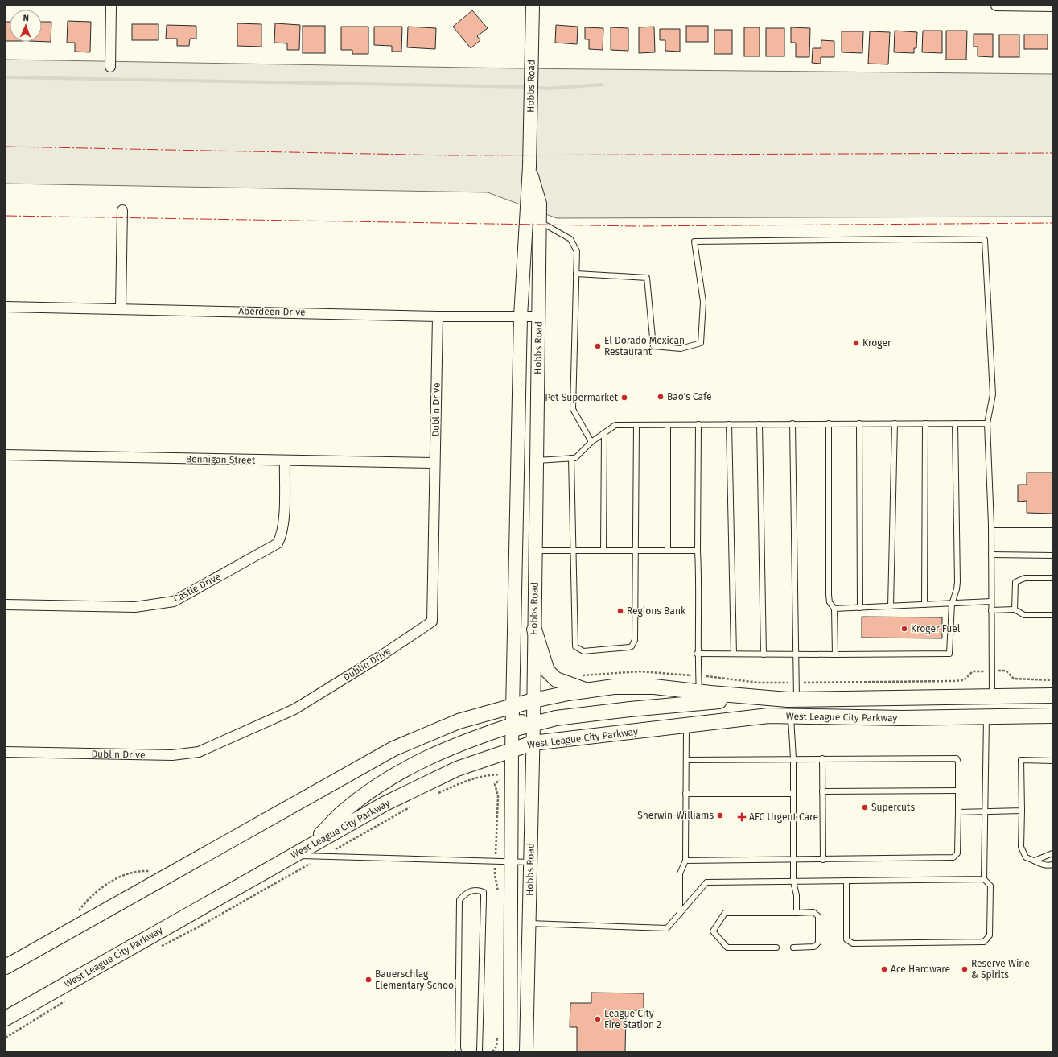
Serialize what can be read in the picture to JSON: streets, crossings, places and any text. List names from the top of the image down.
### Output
{
  "streets": {
    "main road": ["West League City Parkway"],
    "street": [
      "Hobbs Road",
      "Aberdeen Drive",
      "Dublin Drive",
      "Bennigan Street",
      "Castle Drive"
    ]
  },
  "crossings": [
    ["Hobbs Road", "Aberdeen Drive"],
    ["Hobbs Road", "West League City Parkway"],
    ["Aberdeen Drive", "Dublin Drive"],
    ["Dublin Drive", "Bennigan Street"],
    ["Bennigan Street", "Castle Drive"]
  ],
  "places": {
    "other": [
      "Kroger",
      "El Dorado Mexican Restaurant",
      "Bao's Cafe",
      "Pet Supermarket",
      "Regions Bank",
      "Kroger Fuel",
      "Supercuts",
      "Sherwin-Williams",
      "Ace Hardware",
      "Reserve Wine & Spirits",
      "Bauerschlag Elementary School",
      "League City Fire Station 2"
    ],
    "health": ["AFC Urgent Care"]
  },
  "north": "top"
}
